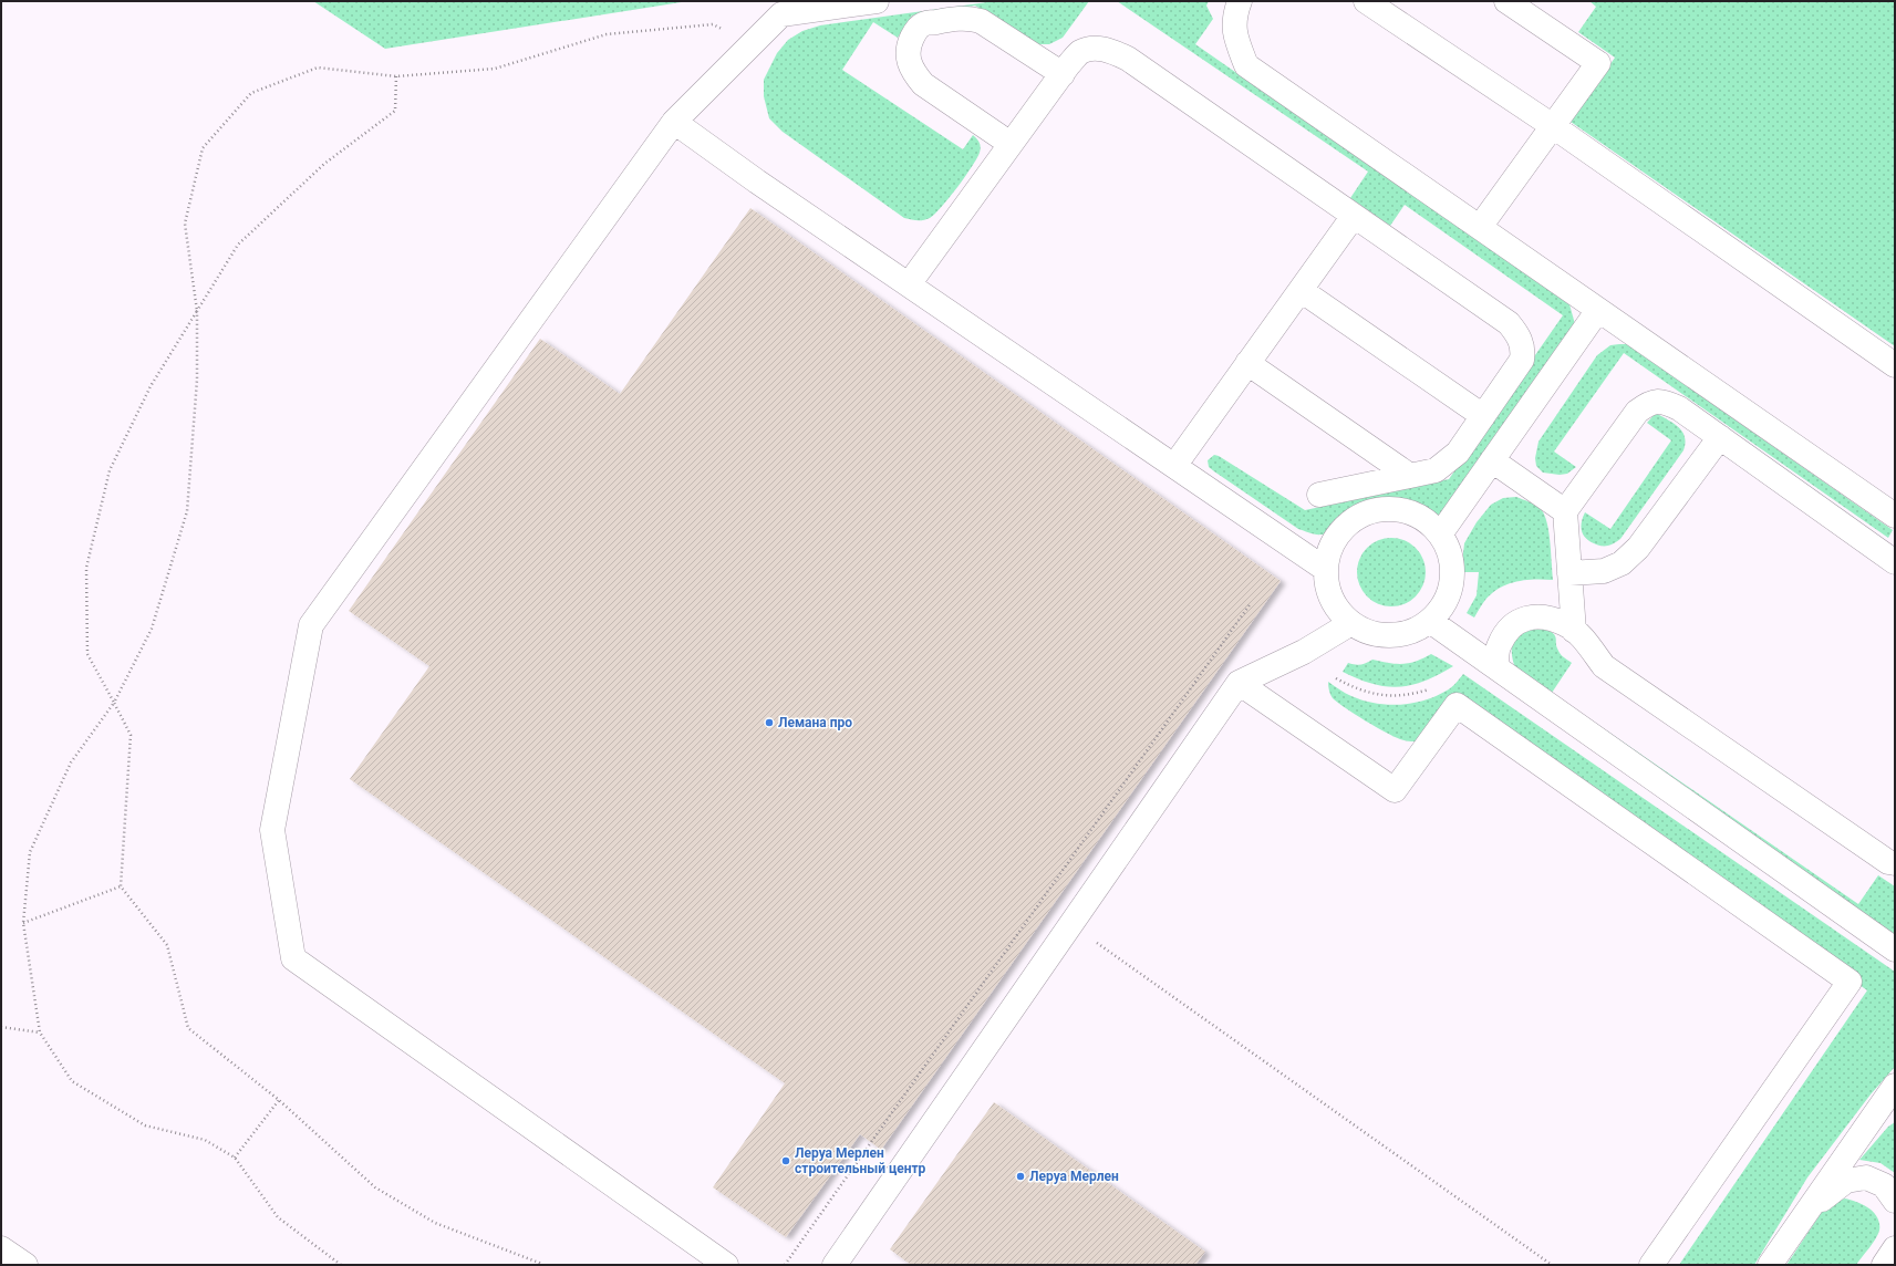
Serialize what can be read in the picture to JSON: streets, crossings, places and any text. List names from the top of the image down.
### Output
{
  "places": ["Лемана про", "Леруа Мерлен строительный центр", "Леруа Мерлен"]
}
